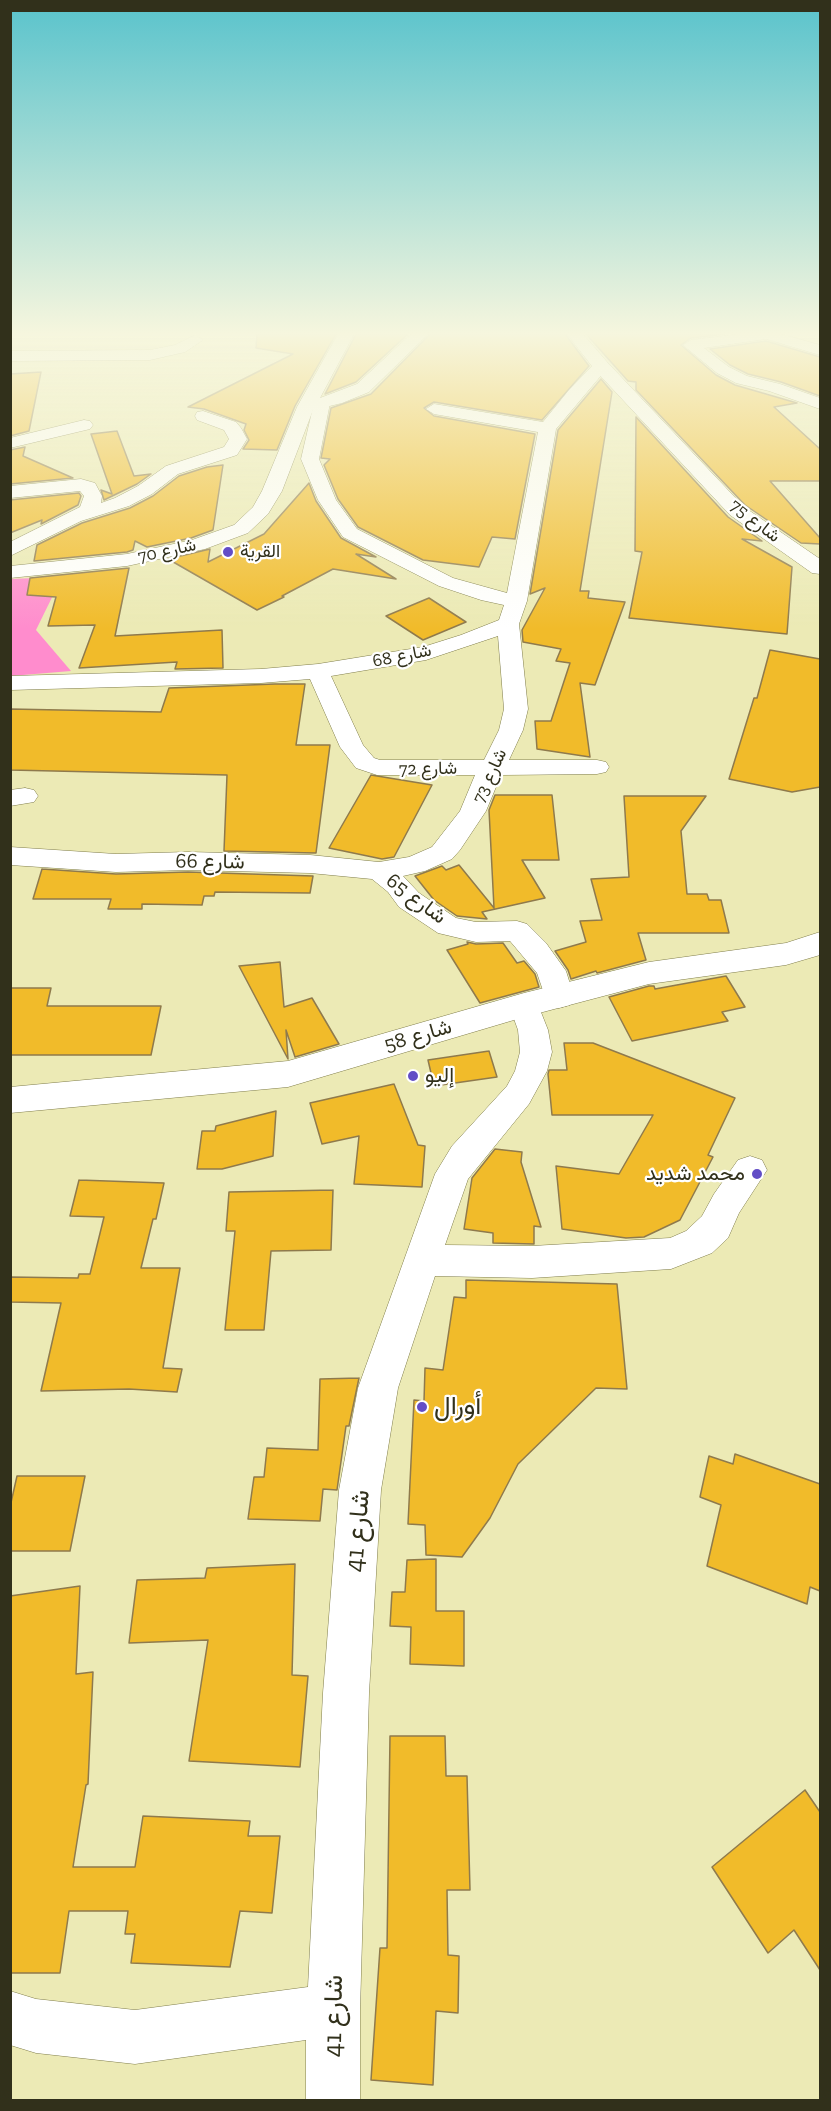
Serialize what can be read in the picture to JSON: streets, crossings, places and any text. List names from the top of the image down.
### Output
{
  "streets": {
    "street": [
      "شارع 75",
      "شارع 70",
      "شارع 68",
      "شارع 72",
      "شارع 73",
      "شارع 66",
      "شارع 65",
      "شارع 58",
      "شارع 41"
    ]
  },
  "crossings": [
    ["شارع 68", "شارع 72"],
    ["شارع 68", "شارع 73"],
    ["شارع 72", "شارع 73"],
    ["شارع 73", "شارع 66"],
    ["شارع 73", "شارع 65"],
    ["شارع 66", "شارع 65"],
    ["شارع 65", "شارع 58"],
    ["شارع 65", "شارع 41"],
    ["شارع 58", "شارع 41"]
  ],
  "places": [
    "القرية",
    "إليو",
    "محمد شديد",
    "أورال"
  ]
}
